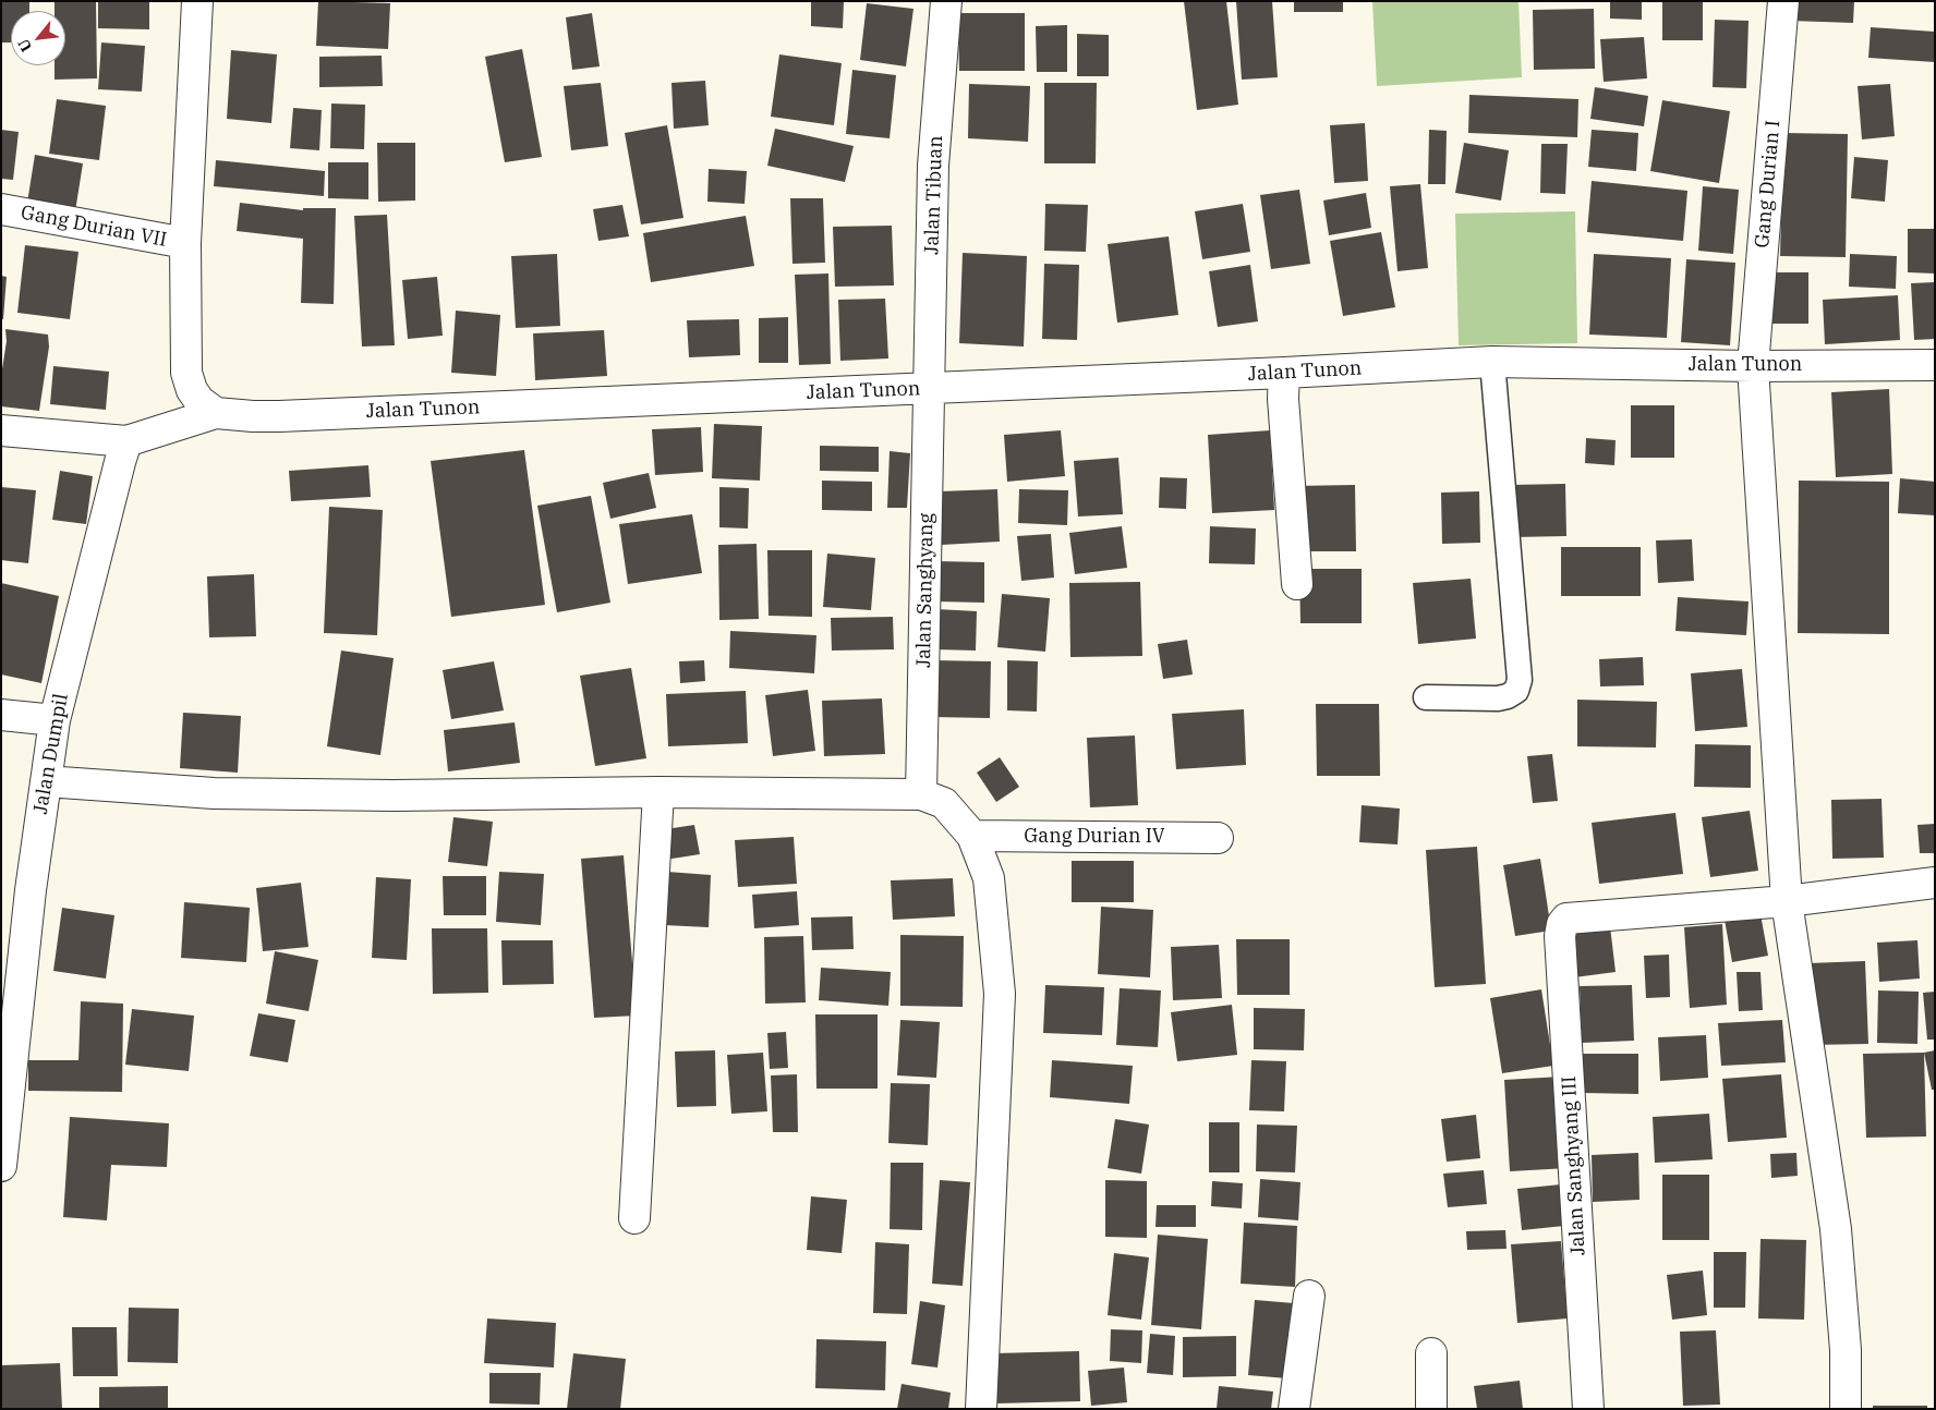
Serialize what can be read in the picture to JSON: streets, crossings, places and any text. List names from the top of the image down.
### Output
{
  "streets": {
    "street": [
      "Gang Durian I",
      "Jalan Tibuan",
      "Gang Durian VII",
      "Jalan Tunon",
      "Jalan Sanghyang",
      "Jalan Dumpil",
      "Gang Durian IV",
      "Jalan Sanghyang III"
    ]
  },
  "crossings": [
    ["Gang Durian I", "Jalan Tunon"],
    ["Gang Durian I", "Jalan Sanghyang III"],
    ["Jalan Tibuan", "Jalan Tunon"],
    ["Jalan Tibuan", "Jalan Sanghyang"],
    ["Jalan Tunon", "Jalan Sanghyang"]
  ],
  "north": "bottom left"
}
